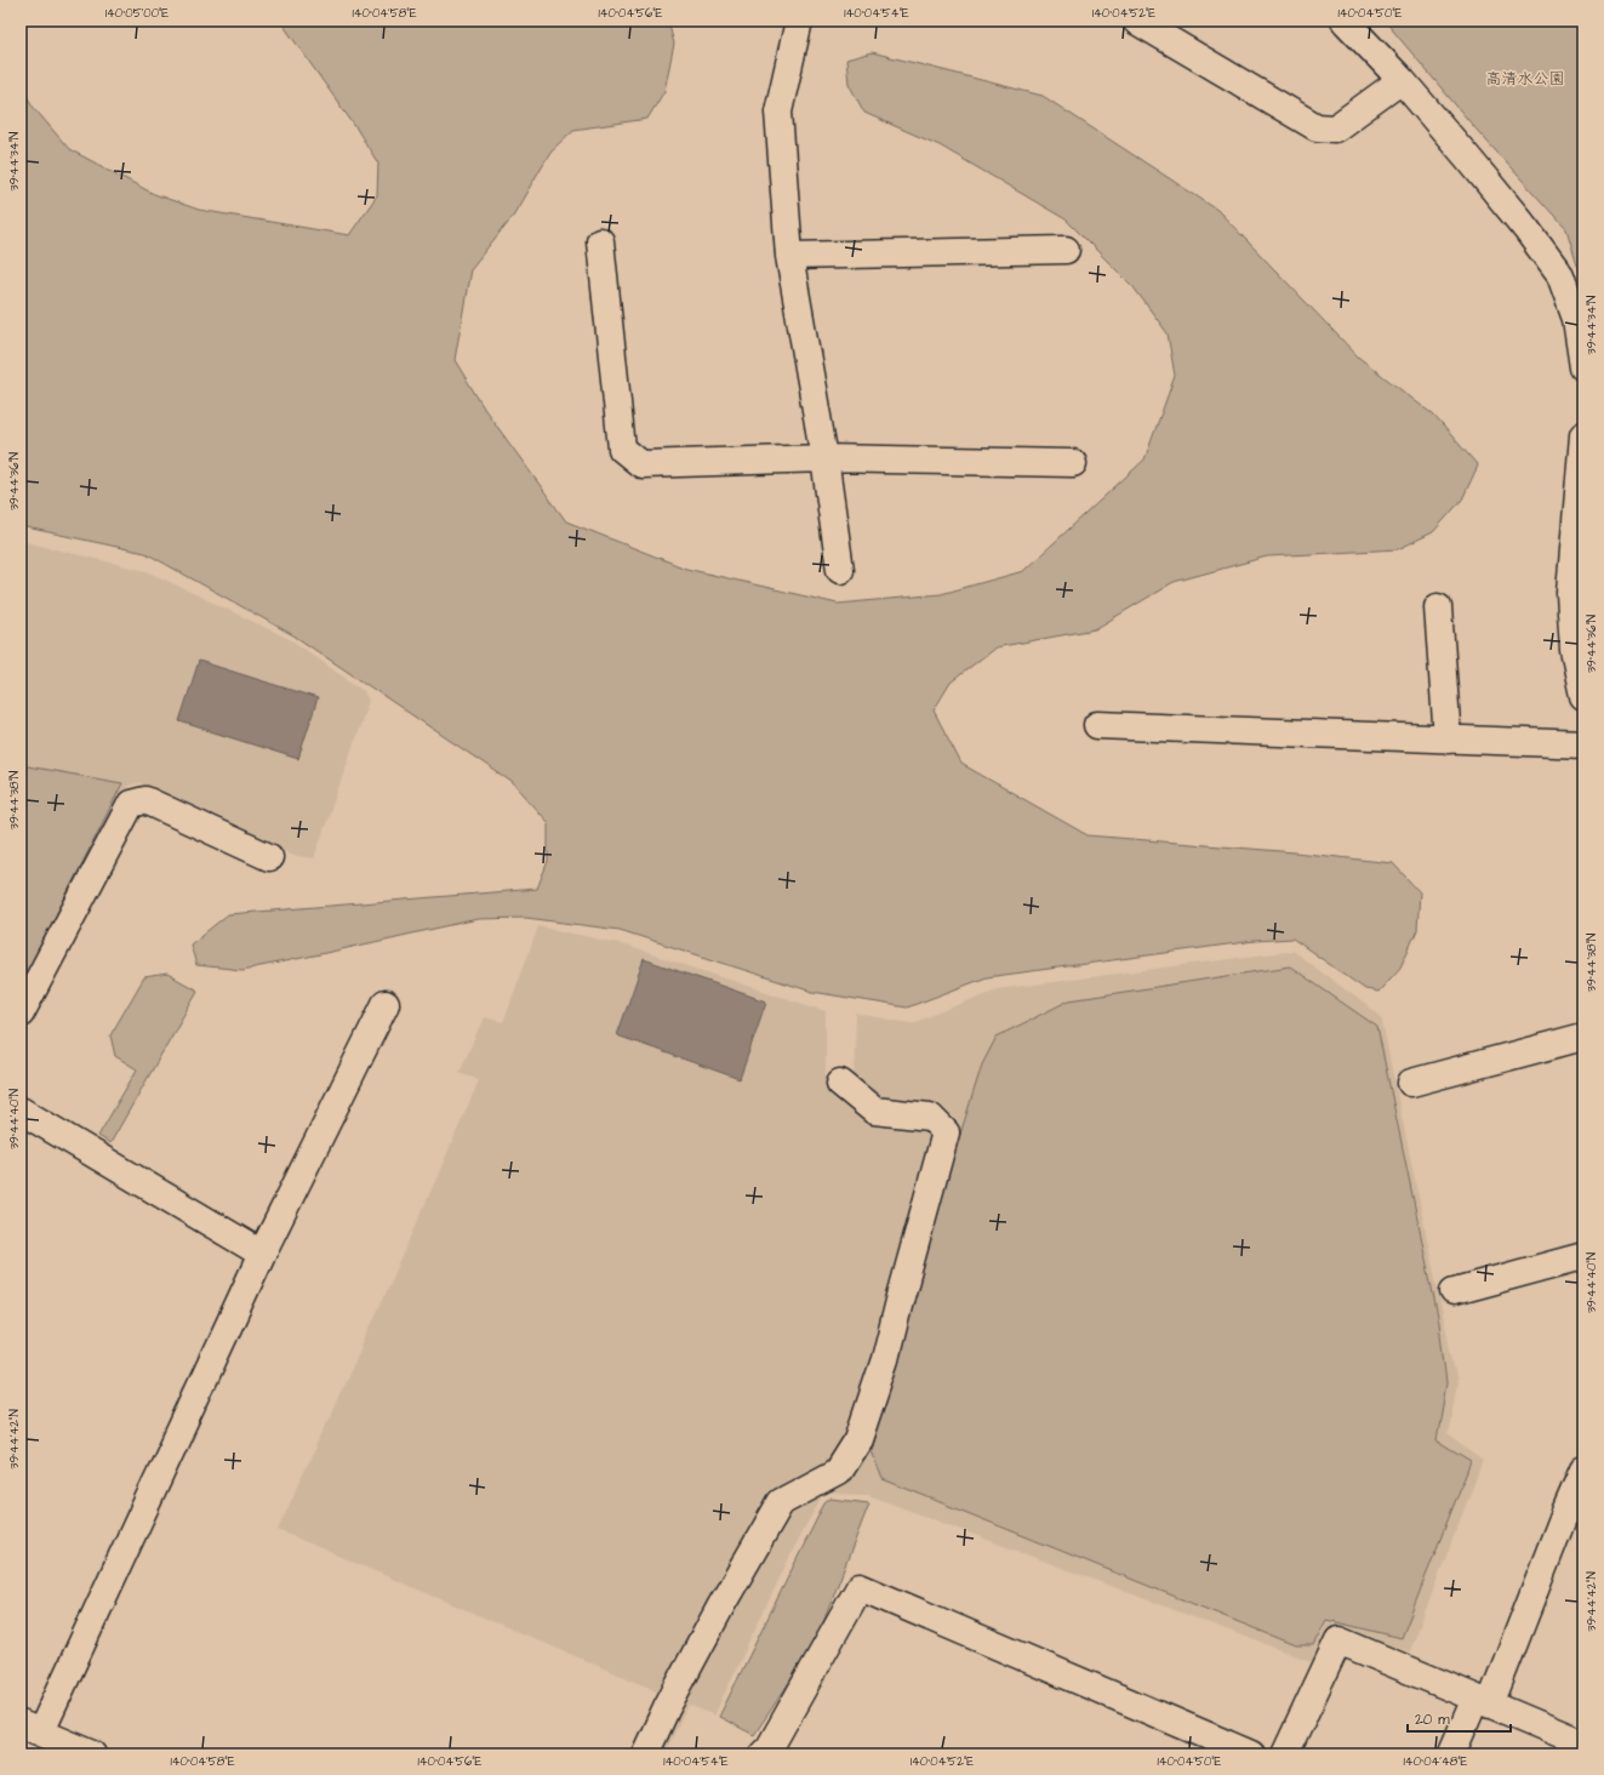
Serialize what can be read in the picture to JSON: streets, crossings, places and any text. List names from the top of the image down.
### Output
{
  "parks": ["高清水公園"],
  "scale_bar": "20 m",
  "coordinates": [
    "140°05'00\"E",
    "140°04'58\"E",
    "140°04'56\"E",
    "140°04'54\"E",
    "140°04'52\"E",
    "140°04'50\"E",
    "39°44'34\"N",
    "39°44'36\"N",
    "39°44'38\"N",
    "39°44'40\"N",
    "39°44'42\"N",
    "140°04'48\"E"
  ]
}
